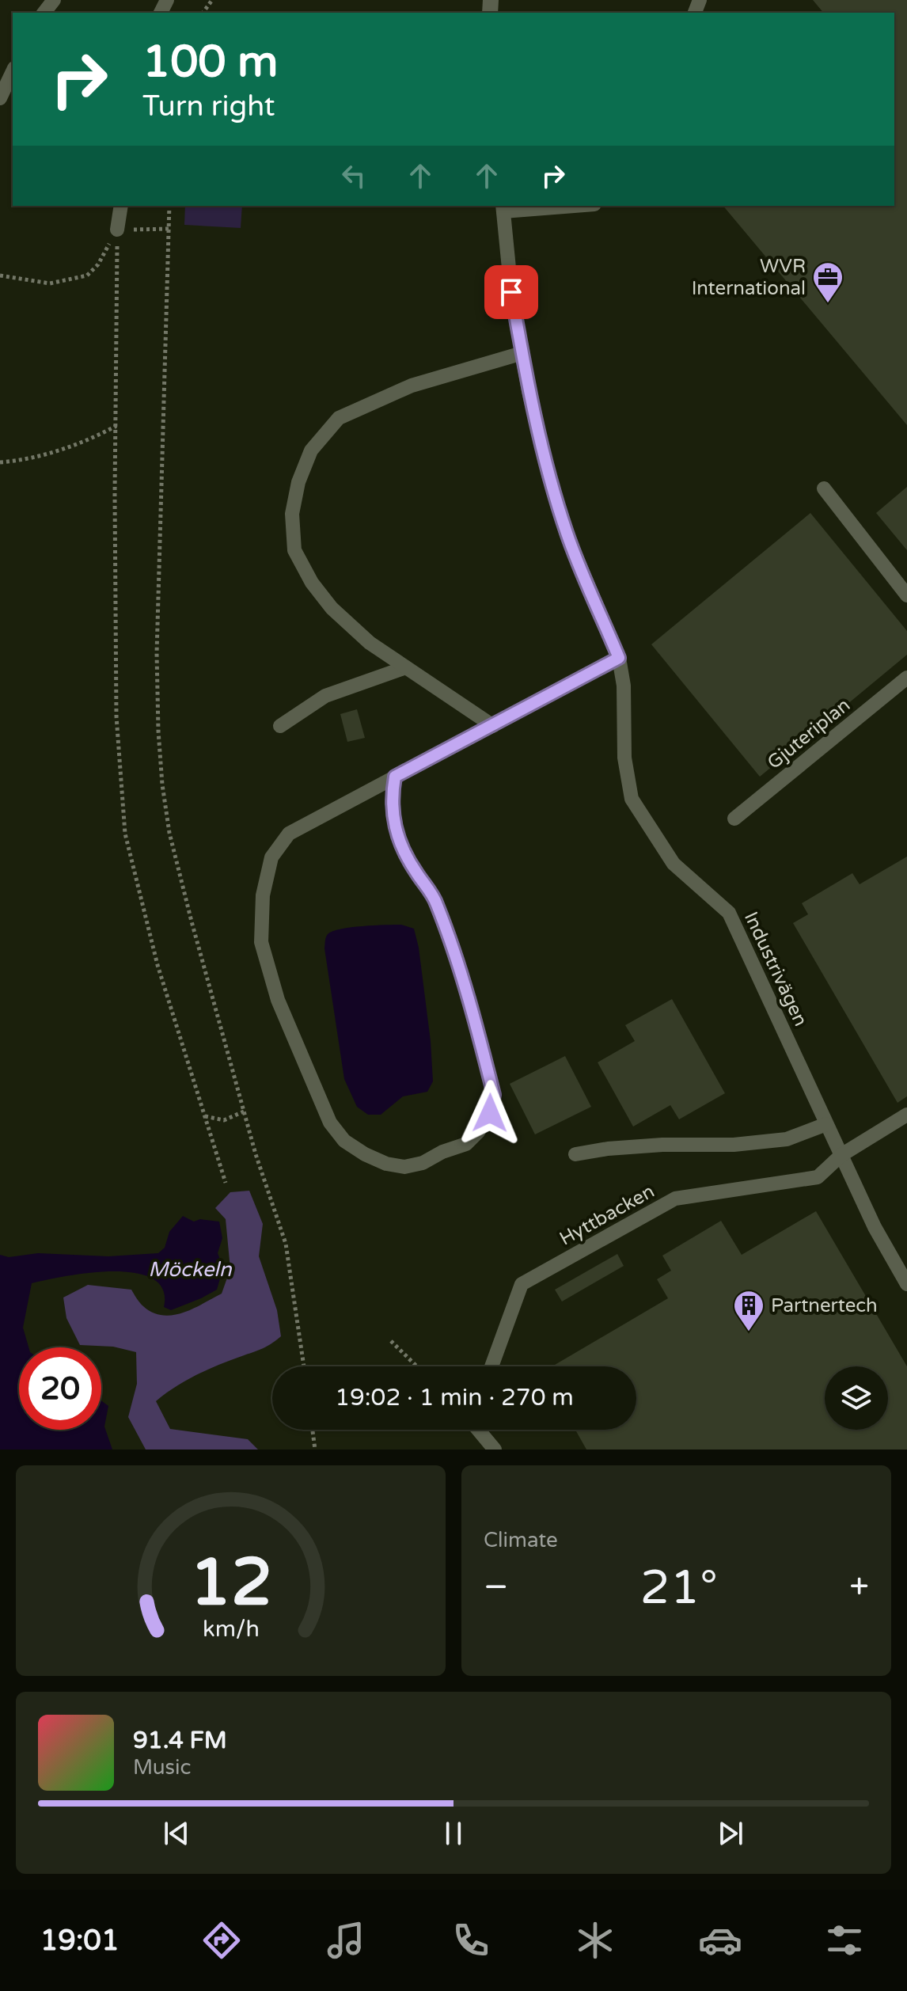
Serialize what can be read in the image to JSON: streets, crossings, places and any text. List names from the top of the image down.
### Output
{
  "streets": {
    "lane": ["Gjuteriplan", "Industrivägen", "Hyttbacken"]
  },
  "crossings": [
    ["Industrivägen", "Hyttbacken"]
  ],
  "water": ["Möckeln"],
  "places": {
    "office": ["WVR International"],
    "building": ["Partnertech"]
  },
  "page": {
    "turn": ["100 m", "Turn right"],
    "limit": "20",
    "trip": "19:02 · 1 min · 270 m",
    "tile": "Climate",
    "heat": ["−", "21°", "+"],
    "song": ["91.4 FM", "Music"],
    "tabs": "19:01",
    "gauge": ["12", "km/h"]
  }
}
